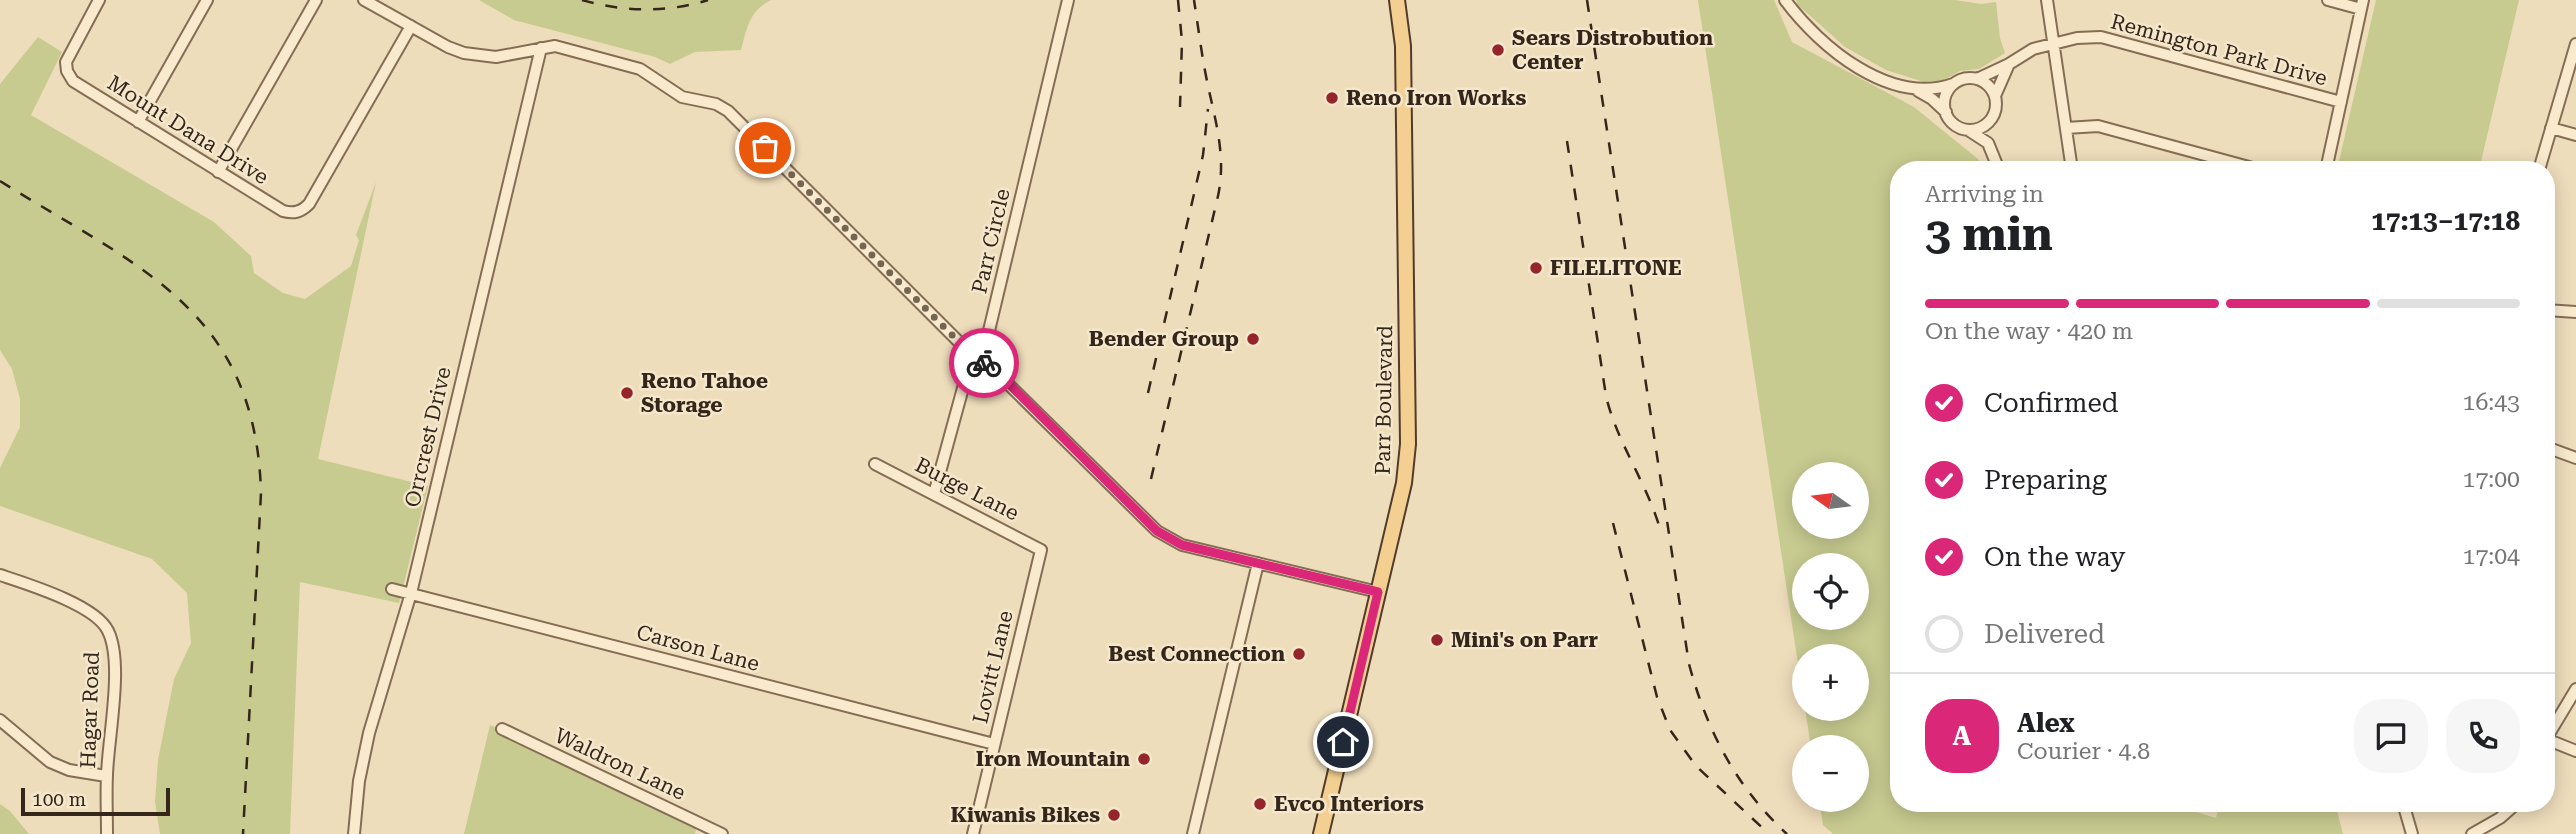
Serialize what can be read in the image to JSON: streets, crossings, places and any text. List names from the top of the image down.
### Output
{
  "streets": {
    "main road": ["Parr Boulevard"],
    "street": [
      "Remington Park Drive",
      "Mount Dana Drive",
      "Parr Circle",
      "Orrcrest Drive",
      "Burge Lane",
      "Carson Lane",
      "Lovitt Lane",
      "Hagar Road",
      "Waldron Lane"
    ]
  },
  "crossings": [
    ["Orrcrest Drive", "Carson Lane"],
    ["Burge Lane", "Lovitt Lane"],
    ["Carson Lane", "Lovitt Lane"]
  ],
  "places": [
    "Sears Distrobution Center",
    "Reno Iron Works",
    "FILELITONE",
    "Bender Group",
    "Reno Tahoe Storage",
    "Mini's on Parr",
    "Best Connection",
    "Iron Mountain",
    "Evco Interiors",
    "Kiwanis Bikes"
  ],
  "scale_bar": "100 m",
  "north": "left",
  "page": {
    "heading": ["3 min", "Arriving in", "17:13–17:18"],
    "panel": ["Alex", "Courier · 4.8"],
    "bar": "On the way · 420 m",
    "list": [
      ["Confirmed", "16:43"],
      ["Preparing", "17:00"],
      ["On the way", "17:04"],
      "Delivered"
    ],
    "map_buttons": ["+", "−"],
    "round": "A",
    "scale": "100 m"
  }
}
